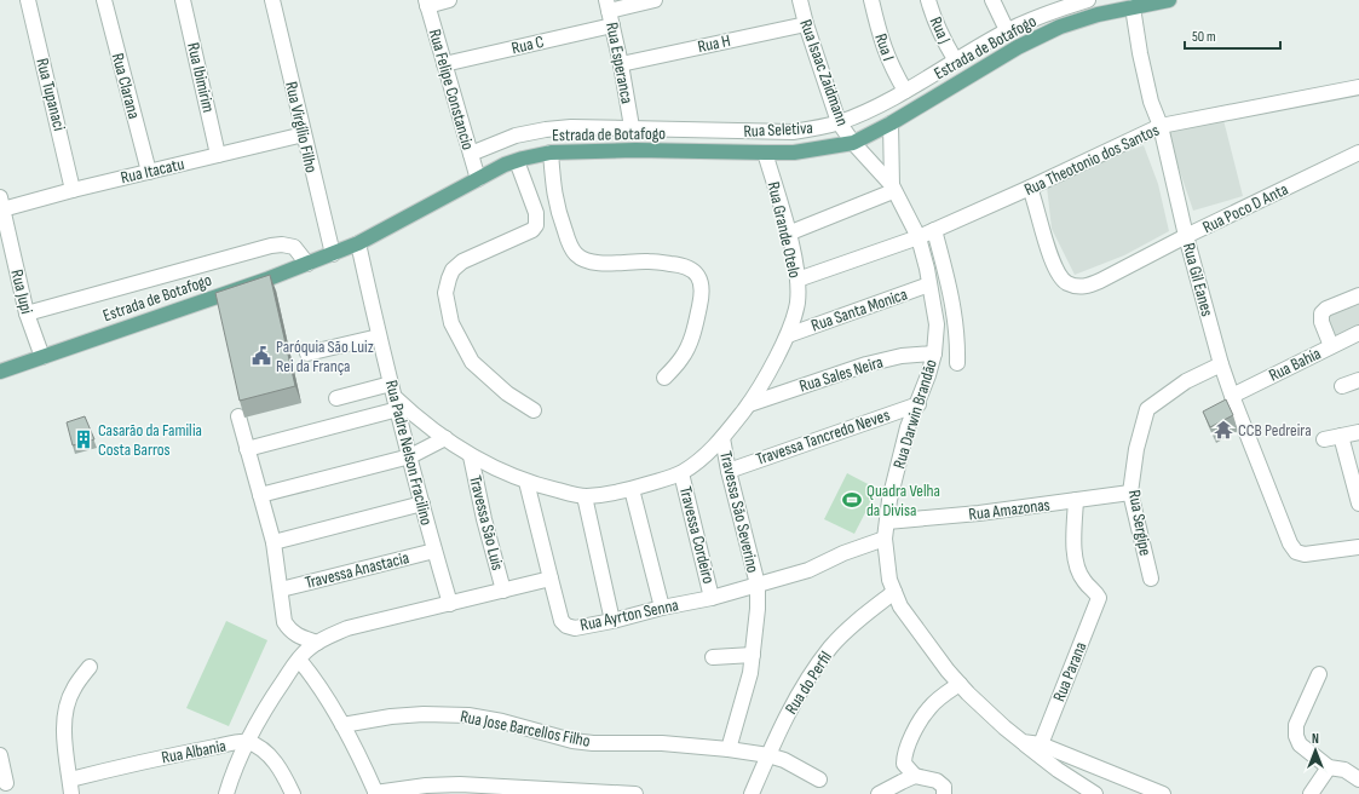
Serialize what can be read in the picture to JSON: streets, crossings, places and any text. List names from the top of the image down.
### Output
{
  "streets": {
    "main road": ["Estrada de Botafogo"],
    "street": [
      "Rua J",
      "Rua H",
      "Rua C",
      "Rua I",
      "Rua Esperanca",
      "Rua Isaac Zaidmann",
      "Rua Ibimirim",
      "Rua Clarana",
      "Rua Felipe Constancio",
      "Rua Tupanaci",
      "Rua Virgílio Filho",
      "Rua Seletiva",
      "Rua Theotonio dos Santos",
      "Rua Itacatu",
      "Rua Poco D Anta",
      "Rua Grande Otelo",
      "Rua Gil Eanes",
      "Rua Jupi",
      "Rua Santa Monica",
      "Rua Bahia",
      "Rua Sales Neira",
      "Rua Darwin Brandão",
      "Travessa Tancredo Neves",
      "Rua Padre Nelson Fracilino",
      "Rua Amazonas",
      "Travessa Sāo Severino",
      "Travessa Sāo Luis",
      "Rua Sergipe",
      "Travessa Cordeiro",
      "Travessa Anastacia",
      "Rua Ayrton Senna",
      "Rua Parana",
      "Rua do Perfil",
      "Rua Jose Barcellos Filho",
      "Rua Albania"
    ]
  },
  "crossings": [
    ["Rua J", "Rua Seletiva"],
    ["Rua H", "Rua Esperanca"],
    ["Rua H", "Rua Isaac Zaidmann"],
    ["Rua C", "Rua Esperanca"],
    ["Rua C", "Rua Felipe Constancio"],
    ["Rua I", "Rua Seletiva"],
    ["Estrada de Botafogo", "Rua Isaac Zaidmann"],
    ["Estrada de Botafogo", "Rua Felipe Constancio"],
    ["Estrada de Botafogo", "Rua Virgílio Filho"],
    ["Estrada de Botafogo", "Rua Grande Otelo"],
    ["Estrada de Botafogo", "Rua Gil Eanes"],
    ["Estrada de Botafogo", "Rua Jupi"],
    ["Estrada de Botafogo", "Rua Darwin Brandão"],
    ["Estrada de Botafogo", "Rua Padre Nelson Fracilino"],
    ["Rua Esperanca", "Rua Seletiva"],
    ["Rua Isaac Zaidmann", "Rua Seletiva"],
    ["Rua Isaac Zaidmann", "Rua Darwin Brandão"],
    ["Rua Ibimirim", "Rua Itacatu"],
    ["Rua Clarana", "Rua Itacatu"],
    ["Rua Felipe Constancio", "Rua Seletiva"],
    ["Rua Tupanaci", "Rua Itacatu"],
    ["Rua Virgílio Filho", "Rua Itacatu"],
    ["Rua Theotonio dos Santos", "Rua Poco D Anta"],
    ["Rua Theotonio dos Santos", "Rua Grande Otelo"],
    ["Rua Theotonio dos Santos", "Rua Gil Eanes"],
    ["Rua Theotonio dos Santos", "Rua Darwin Brandão"],
    ["Rua Itacatu", "Rua Jupi"],
    ["Rua Poco D Anta", "Rua Gil Eanes"],
    ["Rua Grande Otelo", "Rua Santa Monica"],
    ["Rua Grande Otelo", "Rua Sales Neira"],
    ["Rua Grande Otelo", "Rua Padre Nelson Fracilino"],
    ["Rua Grande Otelo", "Travessa Sāo Severino"],
    ["Rua Grande Otelo", "Travessa Sāo Luis"],
    ["Rua Grande Otelo", "Travessa Cordeiro"],
    ["Rua Gil Eanes", "Rua Bahia"],
    ["Rua Gil Eanes", "Rua Sergipe"],
    ["Rua Santa Monica", "Rua Darwin Brandão"],
    ["Rua Sales Neira", "Rua Darwin Brandão"],
    ["Rua Darwin Brandão", "Travessa Tancredo Neves"],
    ["Rua Darwin Brandão", "Rua Amazonas"],
    ["Rua Darwin Brandão", "Rua Ayrton Senna"],
    ["Rua Darwin Brandão", "Rua Parana"],
    ["Rua Darwin Brandão", "Rua do Perfil"],
    ["Travessa Tancredo Neves", "Travessa Sāo Severino"],
    ["Rua Padre Nelson Fracilino", "Travessa Anastacia"],
    ["Rua Amazonas", "Rua Sergipe"],
    ["Rua Amazonas", "Rua Parana"],
    ["Travessa Sāo Severino", "Rua Ayrton Senna"],
    ["Travessa Sāo Severino", "Rua Jose Barcellos Filho"],
    ["Travessa Cordeiro", "Rua Ayrton Senna"],
    ["Rua do Perfil", "Rua Jose Barcellos Filho"]
  ],
  "places": {
    "public building": ["Paróquia São Luiz Rei da França"],
    "temple": ["CCB Pedreira"],
    "building": ["Casarão da Familia Costa Barros"],
    "sports": ["Quadra Velha da Divisa"]
  },
  "scale_bar": "50 m",
  "north": "top"
}
